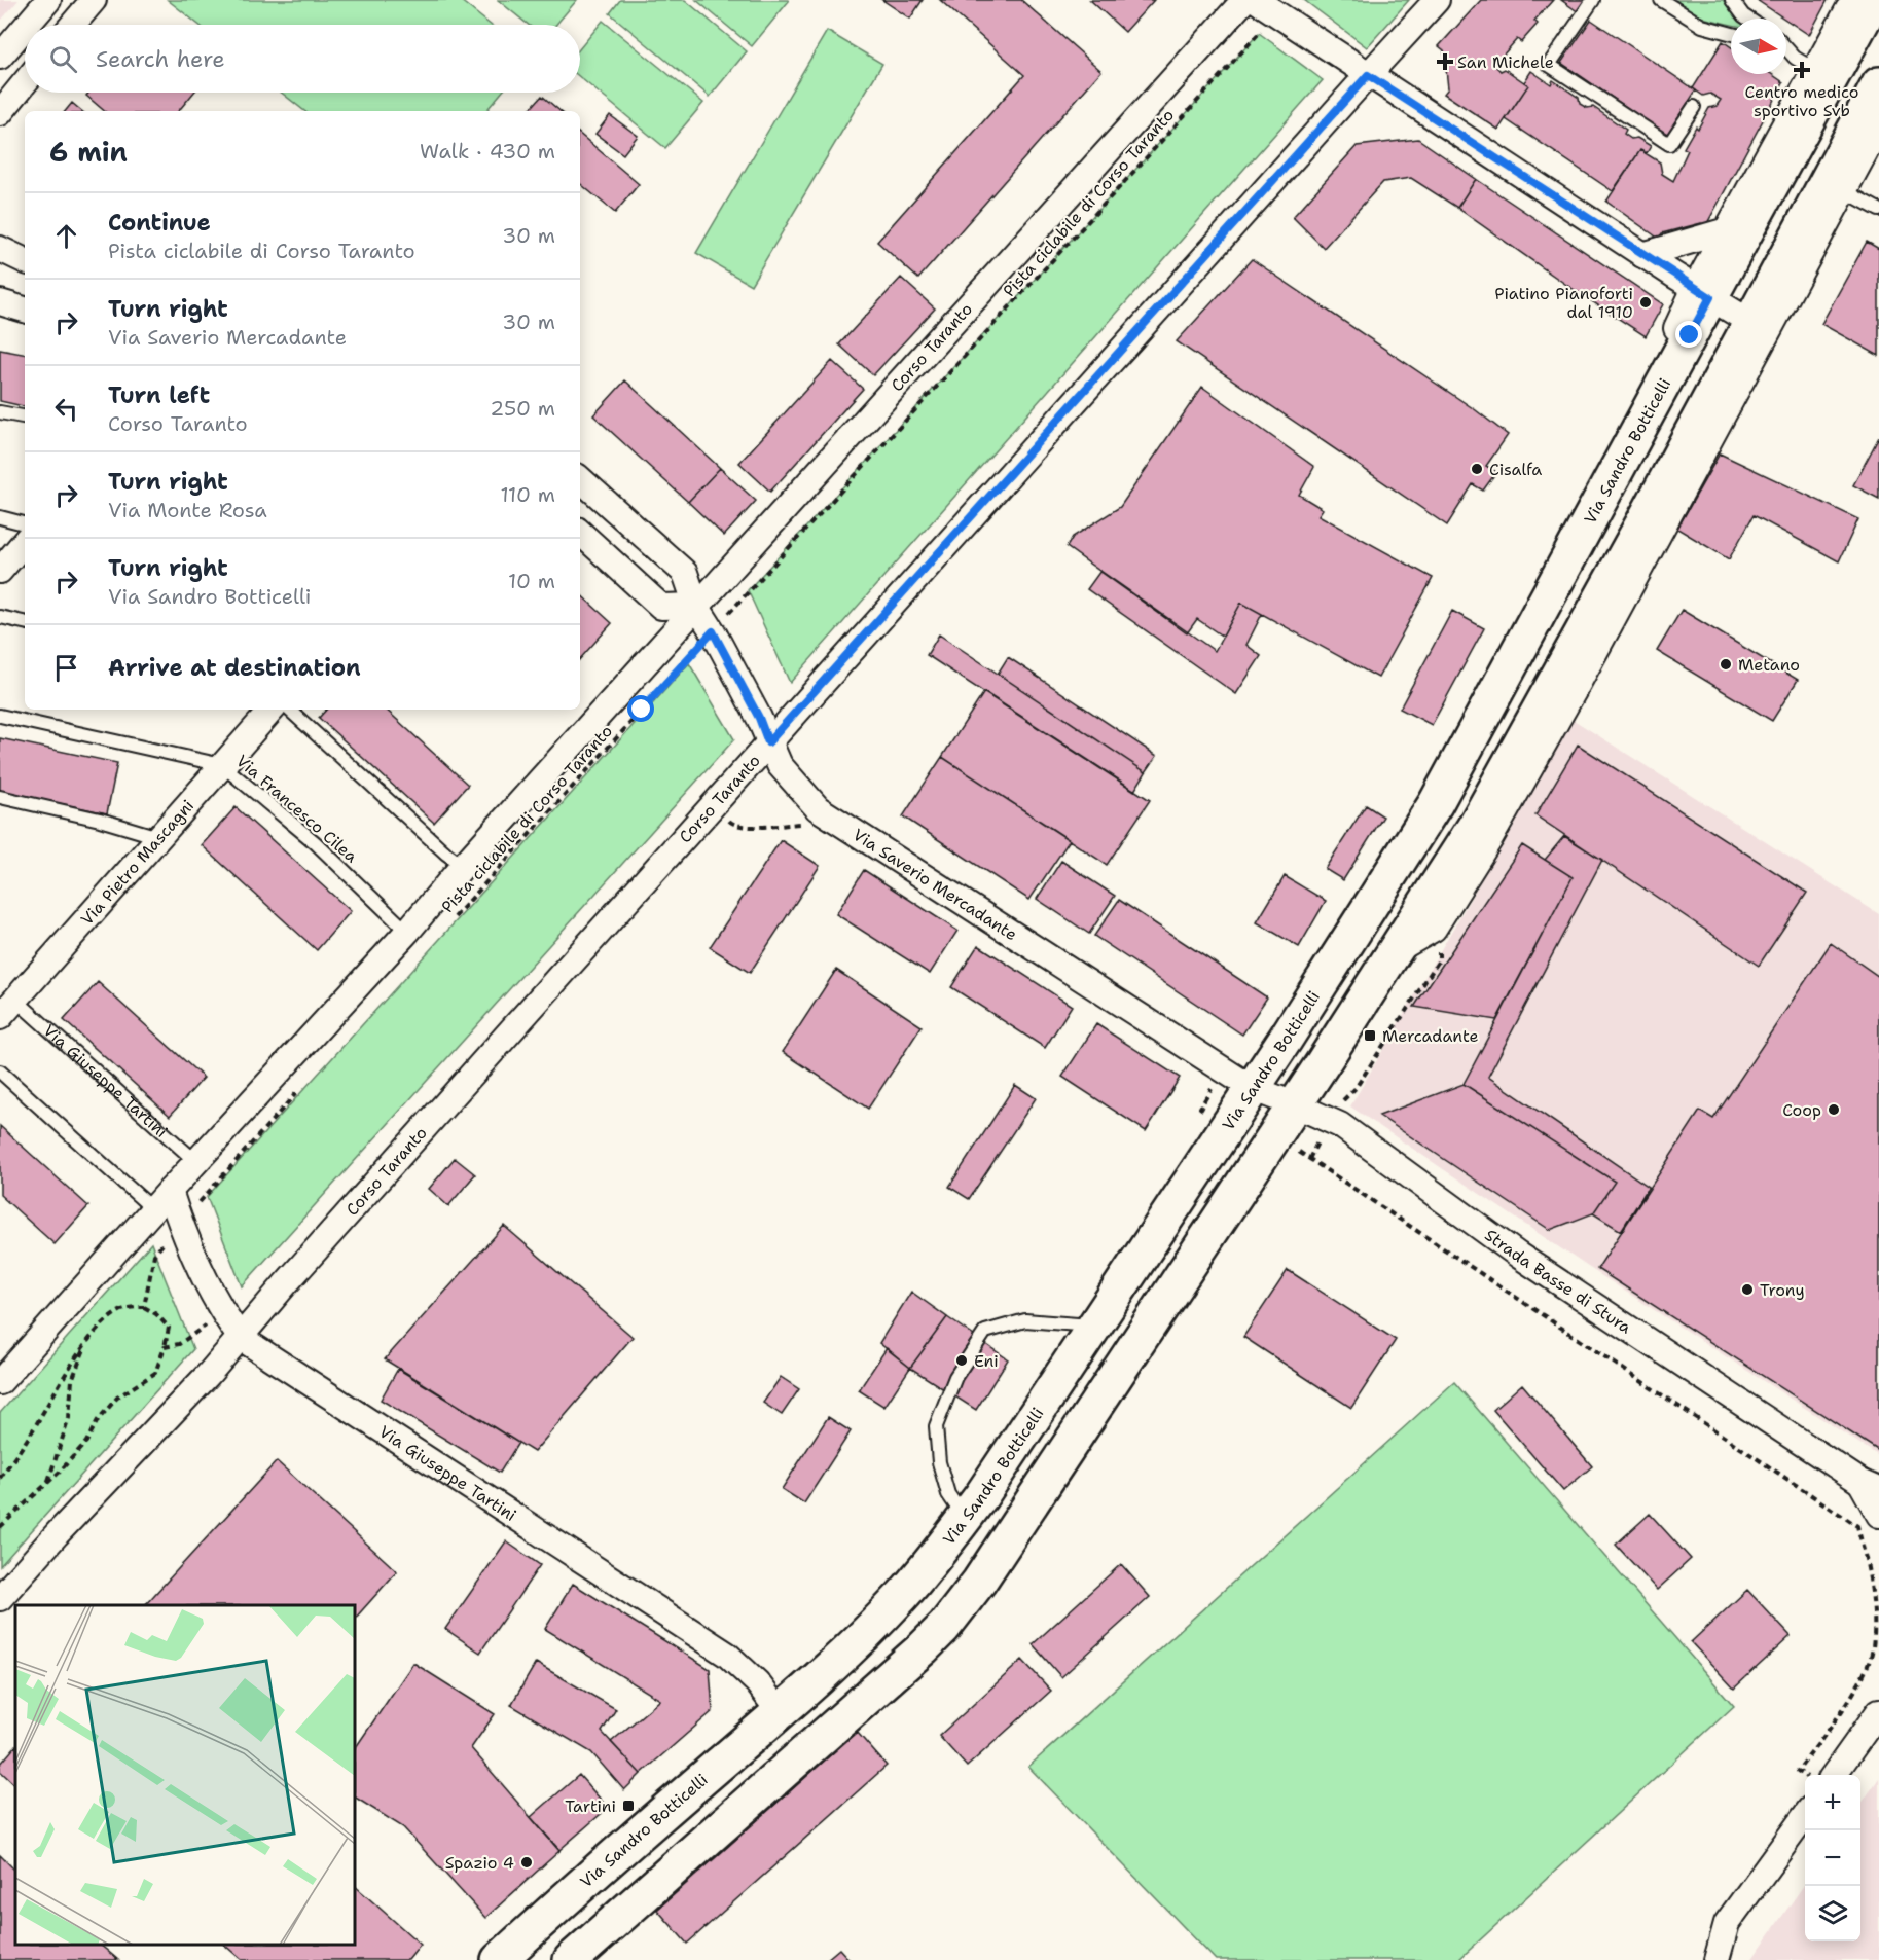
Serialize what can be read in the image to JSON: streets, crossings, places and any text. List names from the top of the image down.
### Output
{
  "streets": {
    "main road": ["Via Sandro Botticelli"],
    "street": [
      "Corso Taranto",
      "Via Pietro Mascagni",
      "Via Saverio Mercadante",
      "Via Giuseppe Tartini",
      "Strada Basse di Stura"
    ],
    "lane": ["Via Francesco Cilea"],
    "path": ["Pista ciclabile di Corso Taranto"]
  },
  "crossings": [
    ["Pista ciclabile di Corso Taranto", "Via Saverio Mercadante"],
    ["Corso Taranto", "Via Francesco Cilea"],
    ["Corso Taranto", "Via Saverio Mercadante"],
    ["Corso Taranto", "Via Giuseppe Tartini"],
    ["Via Sandro Botticelli", "Via Saverio Mercadante"],
    ["Via Sandro Botticelli", "Via Giuseppe Tartini"],
    ["Via Sandro Botticelli", "Strada Basse di Stura"],
    ["Via Francesco Cilea", "Via Pietro Mascagni"],
    ["Via Pietro Mascagni", "Via Giuseppe Tartini"],
    ["Via Saverio Mercadante", "Strada Basse di Stura"]
  ],
  "places": {
    "health": ["San Michele", "Centro medico sportivo Svb"],
    "other": [
      "Piatino Pianoforti dal 1910",
      "Cisalfa",
      "Metano",
      "Coop",
      "Trony",
      "Eni",
      "Spazio 4"
    ],
    "transit": ["Mercadante", "Tartini"]
  },
  "north": "right",
  "page": {
    "search": "Search here",
    "heading": ["6 min", "Walk · 430 m"],
    "list": [
      ["Continue", "Pista ciclabile di Corso Taranto", "30 m"],
      ["Turn right", "Via Saverio Mercadante", "30 m"],
      ["Turn left", "Corso Taranto", "250 m"],
      ["Turn right", "Via Monte Rosa", "110 m"],
      ["Turn right", "Via Sandro Botticelli", "10 m"],
      "Arrive at destination"
    ],
    "map_buttons": ["+", "−"]
  }
}
